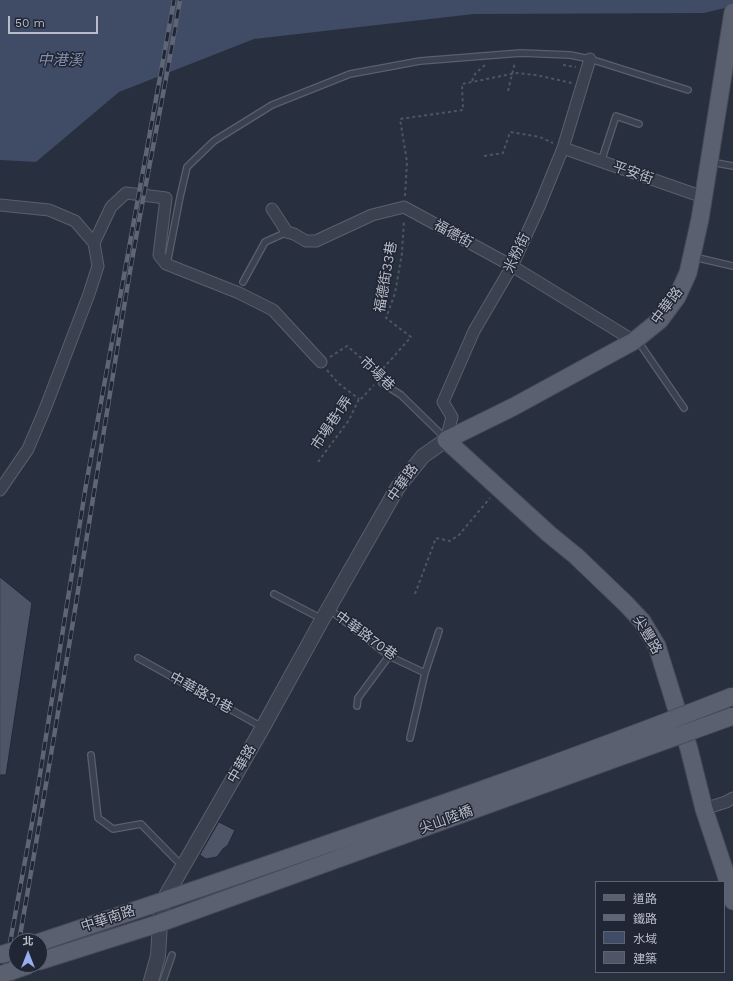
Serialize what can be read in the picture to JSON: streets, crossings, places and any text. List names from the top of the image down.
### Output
{
  "streets": {
    "main road": [
      "中華路",
      "尖豐路",
      "尖山陸橋",
      "中華南路"
    ],
    "street": ["平安街", "福德街", "米粉街"],
    "lane": ["市場巷", "中華路70巷", "中華路31巷"],
    "path": ["福德街33巷", "市場巷1弄"]
  },
  "crossings": [
    ["平安街", "米粉街"],
    ["平安街", "中華路"],
    ["福德街", "米粉街"],
    ["福德街", "福德街33巷"],
    ["福德街", "中華路"],
    ["米粉街", "中華路"],
    ["米粉街", "市場巷"],
    ["米粉街", "尖豐路"],
    ["福德街33巷", "市場巷"],
    ["中華路", "市場巷"],
    ["中華路", "尖豐路"],
    ["中華路", "中華路70巷"],
    ["中華路", "中華路31巷"],
    ["中華路", "尖山陸橋"],
    ["中華路", "中華南路"],
    ["市場巷", "市場巷1弄"],
    ["市場巷", "尖豐路"],
    ["尖山陸橋", "中華南路"]
  ],
  "water": ["中港溪"],
  "legend": [
    "道路",
    "鐵路",
    "水域",
    "建築"
  ],
  "scale_bar": "50 m",
  "north": "top"
}
